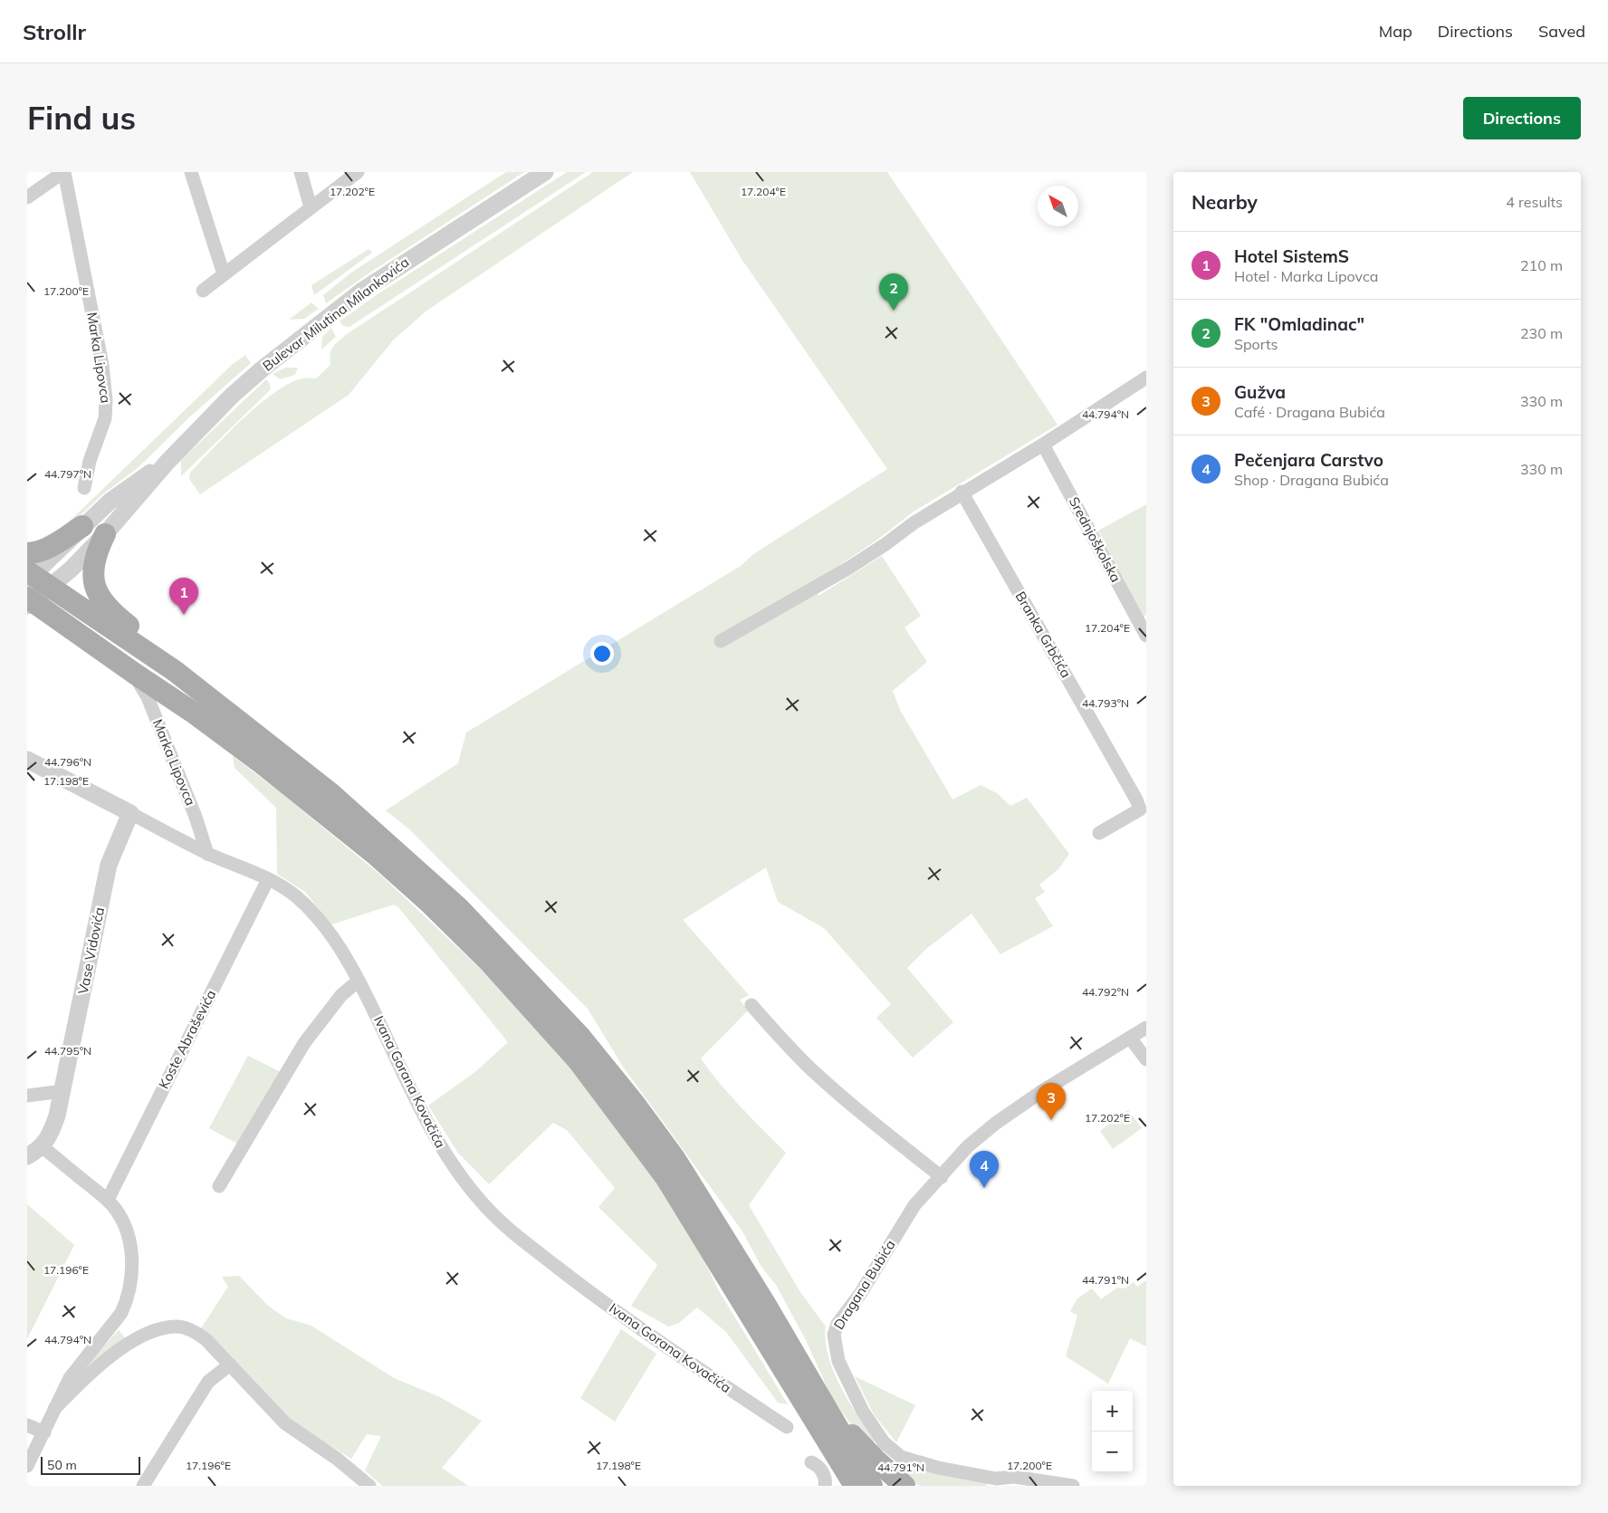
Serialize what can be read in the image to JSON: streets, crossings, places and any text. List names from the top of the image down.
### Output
{
  "streets": {
    "street": [
      "Bulevar Milutina Milankovića",
      "Marka Lipovca",
      "Srednjoškolska",
      "Branka Grbčića",
      "Vase Vidovića",
      "Koste Abraševića",
      "Ivana Gorana Kovačića",
      "Dragana Bubića"
    ]
  },
  "crossings": [
    ["Marka Lipovca", "Ivana Gorana Kovačića"],
    ["Vase Vidovića", "Ivana Gorana Kovačića"],
    ["Koste Abraševića", "Ivana Gorana Kovačića"]
  ],
  "scale_bar": "50 m",
  "north": "top left",
  "page": {
    "header": "Strollr",
    "nav": ["Map", "Directions", "Saved"],
    "buttons": "Directions",
    "title": "Find us",
    "heading": ["Nearby", "4 results"],
    "list": [
      {
        "mark": "1",
        "name": "Hotel SistemS",
        "note": "Hotel · Marka Lipovca",
        "value": "210 m"
      },
      {
        "mark": "2",
        "name": "FK \"Omladinac\"",
        "note": "Sports",
        "value": "230 m"
      },
      {
        "mark": "3",
        "name": "Gužva",
        "note": "Café · Dragana Bubića",
        "value": "330 m"
      },
      {
        "mark": "4",
        "name": "Pečenjara Carstvo",
        "note": "Shop · Dragana Bubića",
        "value": "330 m"
      }
    ],
    "pins": [
      "2",
      "1",
      "3",
      "4"
    ],
    "map_buttons": ["+", "−"],
    "scale": "50 m"
  },
  "coordinates": [
    "17.202°E",
    "17.204°E",
    "17.200°E",
    "44.794°N",
    "44.797°N",
    "44.793°N",
    "44.796°N",
    "17.198°E",
    "44.792°N",
    "44.795°N",
    "17.196°E",
    "44.791°N"
  ]
}
